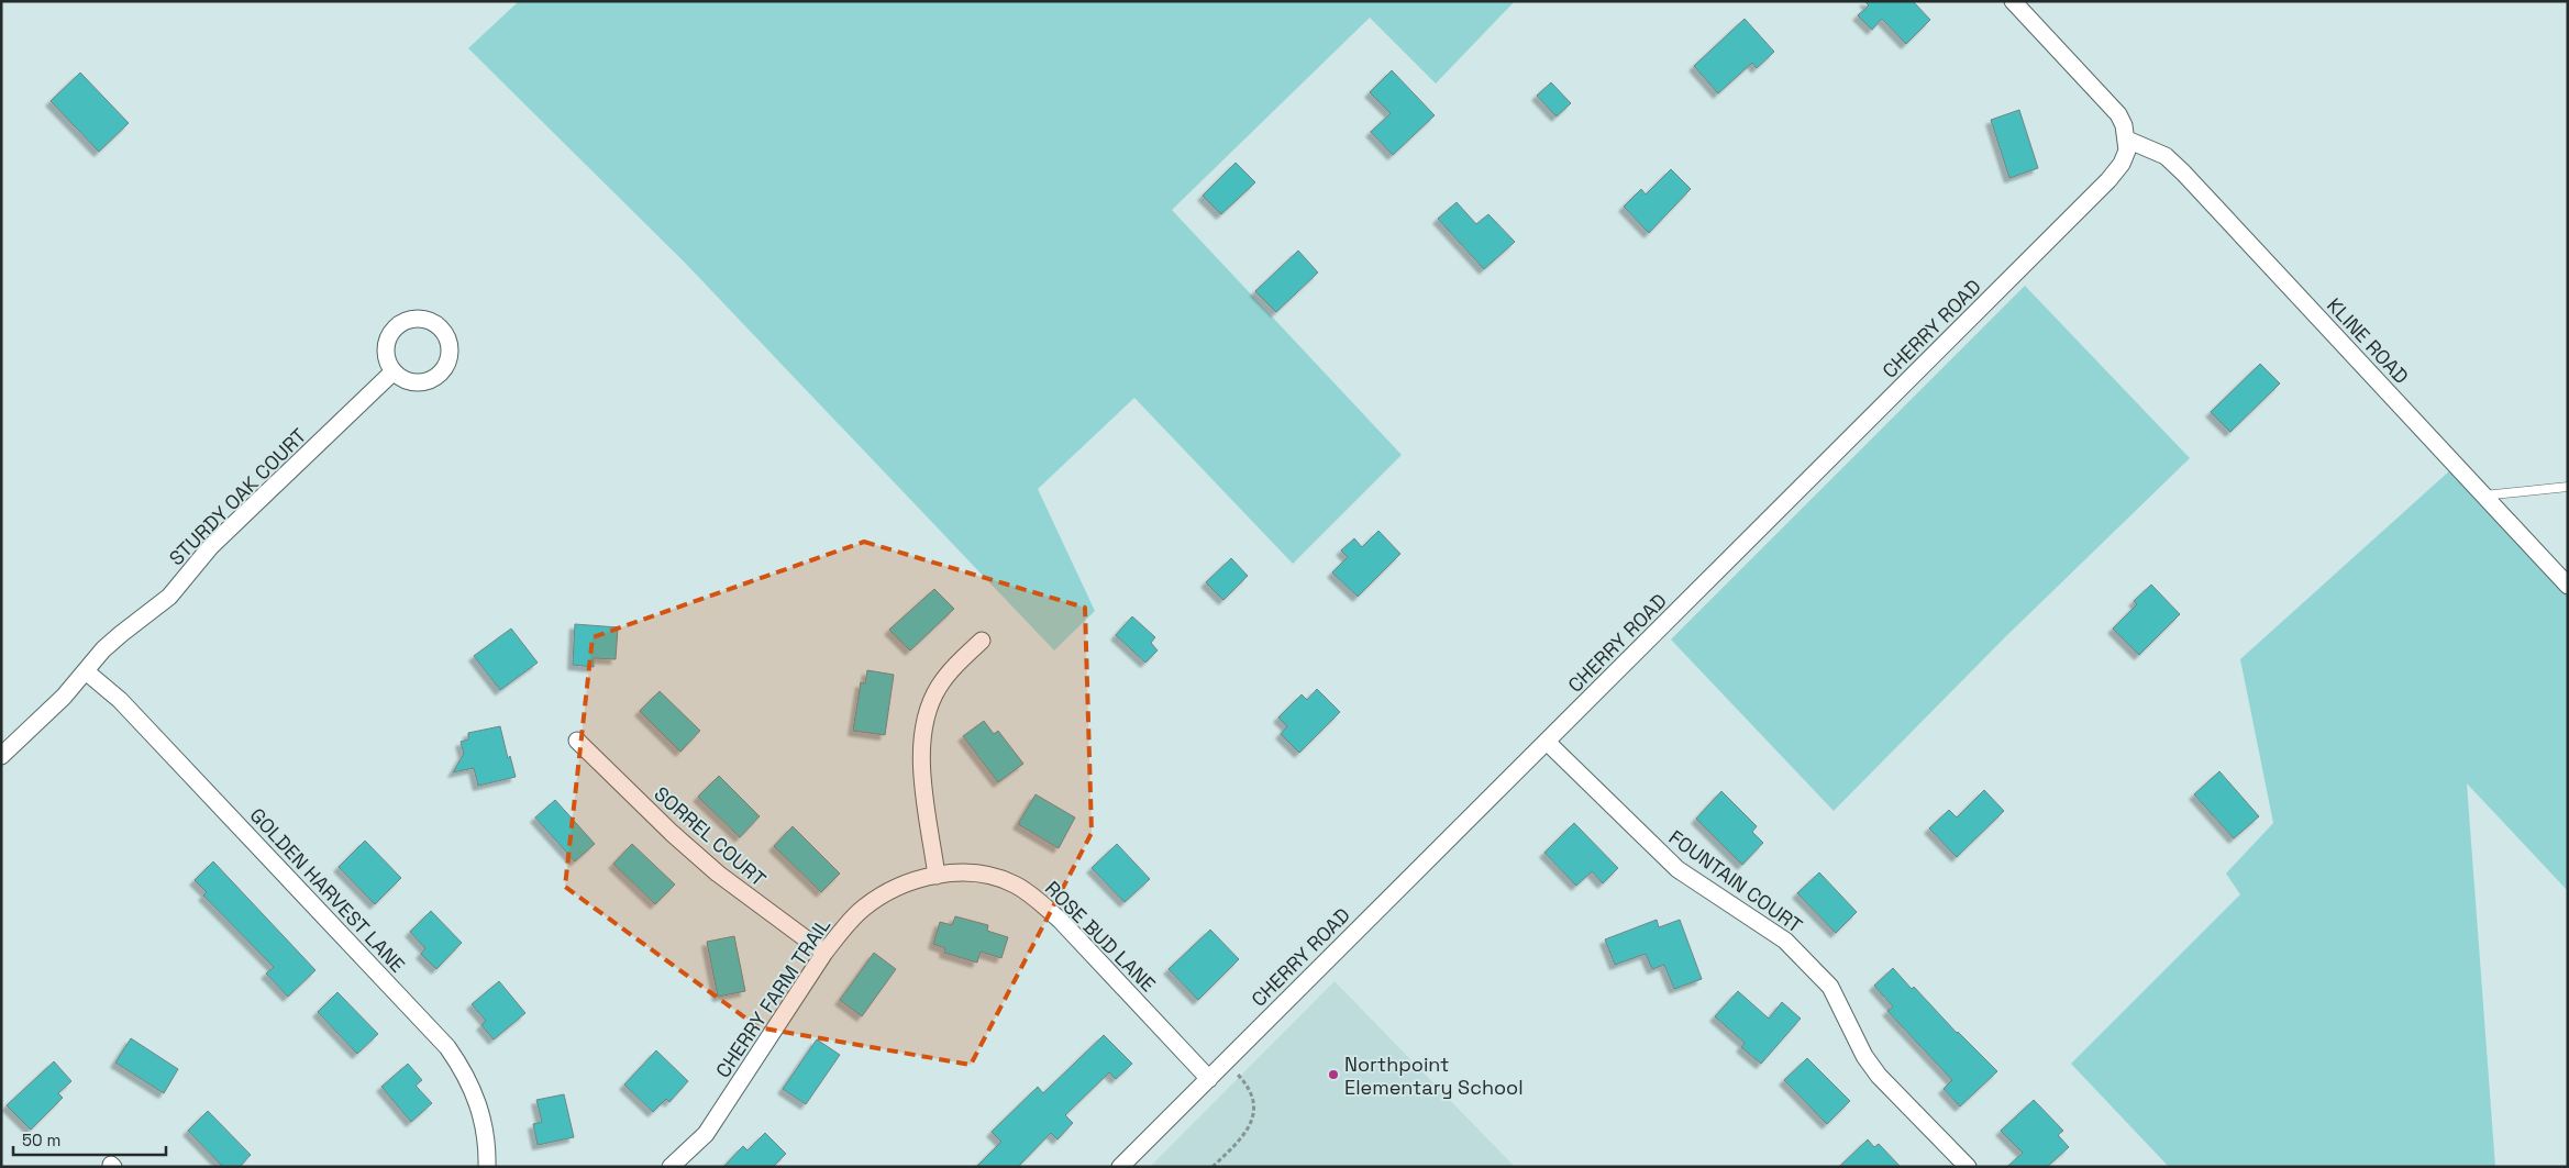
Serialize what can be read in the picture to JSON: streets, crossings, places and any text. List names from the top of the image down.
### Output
{
  "streets": {
    "street": [
      "CHERRY ROAD",
      "KLINE ROAD",
      "STURDY OAK COURT",
      "SORREL COURT",
      "FOUNTAIN COURT",
      "GOLDEN HARVEST LANE",
      "ROSE BUD LANE",
      "CHERRY FARM TRAIL"
    ]
  },
  "crossings": [
    ["CHERRY ROAD", "KLINE ROAD"],
    ["CHERRY ROAD", "FOUNTAIN COURT"],
    ["CHERRY ROAD", "ROSE BUD LANE"],
    ["STURDY OAK COURT", "GOLDEN HARVEST LANE"],
    ["SORREL COURT", "CHERRY FARM TRAIL"],
    ["ROSE BUD LANE", "CHERRY FARM TRAIL"]
  ],
  "places": ["Northpoint Elementary School"],
  "scale_bar": "50 m"
}
